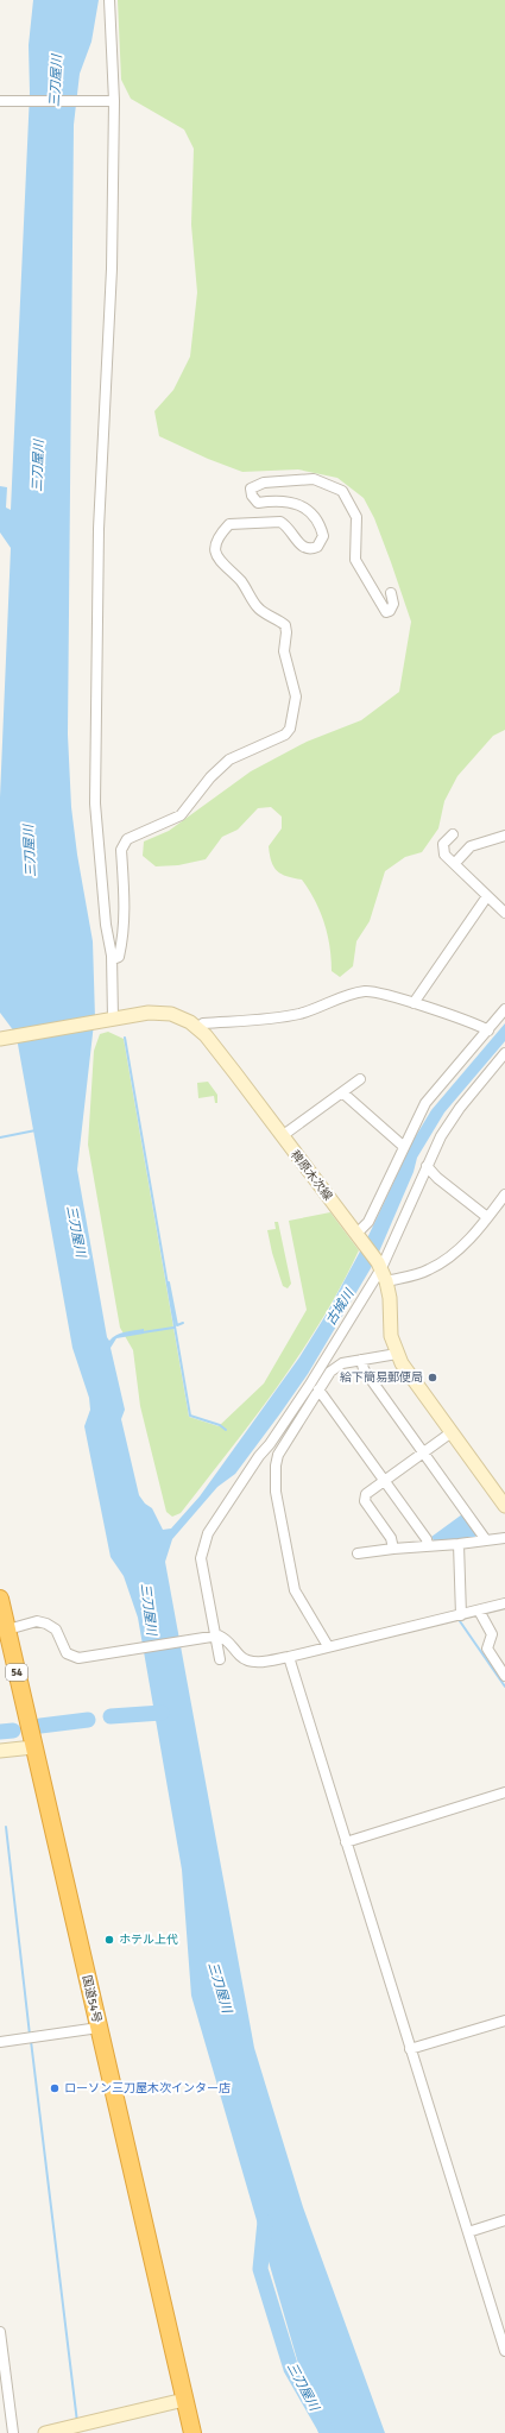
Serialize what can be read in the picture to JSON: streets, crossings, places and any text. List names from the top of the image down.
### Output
{
  "streets": {
    "highway": ["54", "国道54号"],
    "main road": ["稗原木次線"]
  },
  "water": ["三刀屋川", "古城川"],
  "places": ["給下簡易郵便局", "ホテル上代", "ローソン三刀屋木次インター店"]
}
